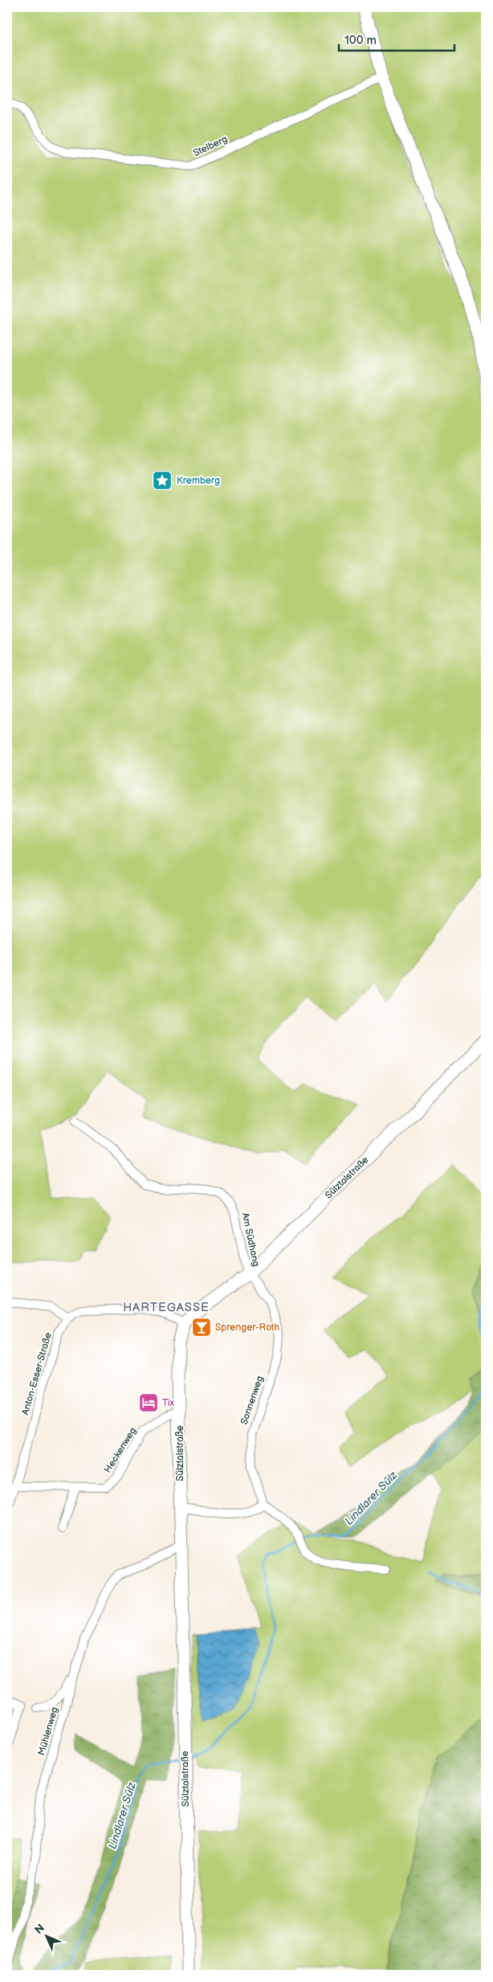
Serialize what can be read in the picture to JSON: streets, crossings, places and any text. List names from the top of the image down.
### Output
{
  "streets": {
    "main road": ["Sülztalstraße"],
    "street": [
      "Stelberg",
      "Am Südhang",
      "Anton-Esser-Straße",
      "Sonnenweg",
      "Heckenweg",
      "Mühlenweg"
    ]
  },
  "crossings": [
    ["Sülztalstraße", "Am Südhang"],
    ["Sülztalstraße", "Sonnenweg"],
    ["Sülztalstraße", "Heckenweg"],
    ["Sülztalstraße", "Mühlenweg"],
    ["Am Südhang", "Sonnenweg"],
    ["Anton-Esser-Straße", "Heckenweg"]
  ],
  "districts": ["HARTEGASSE"],
  "water": ["Lindlarer Sülz"],
  "places": {
    "place": ["Kremberg"],
    "bar": ["Sprenger-Roth"],
    "hotel": ["Tix"]
  },
  "scale_bar": "100 m",
  "north": "top left"
}
